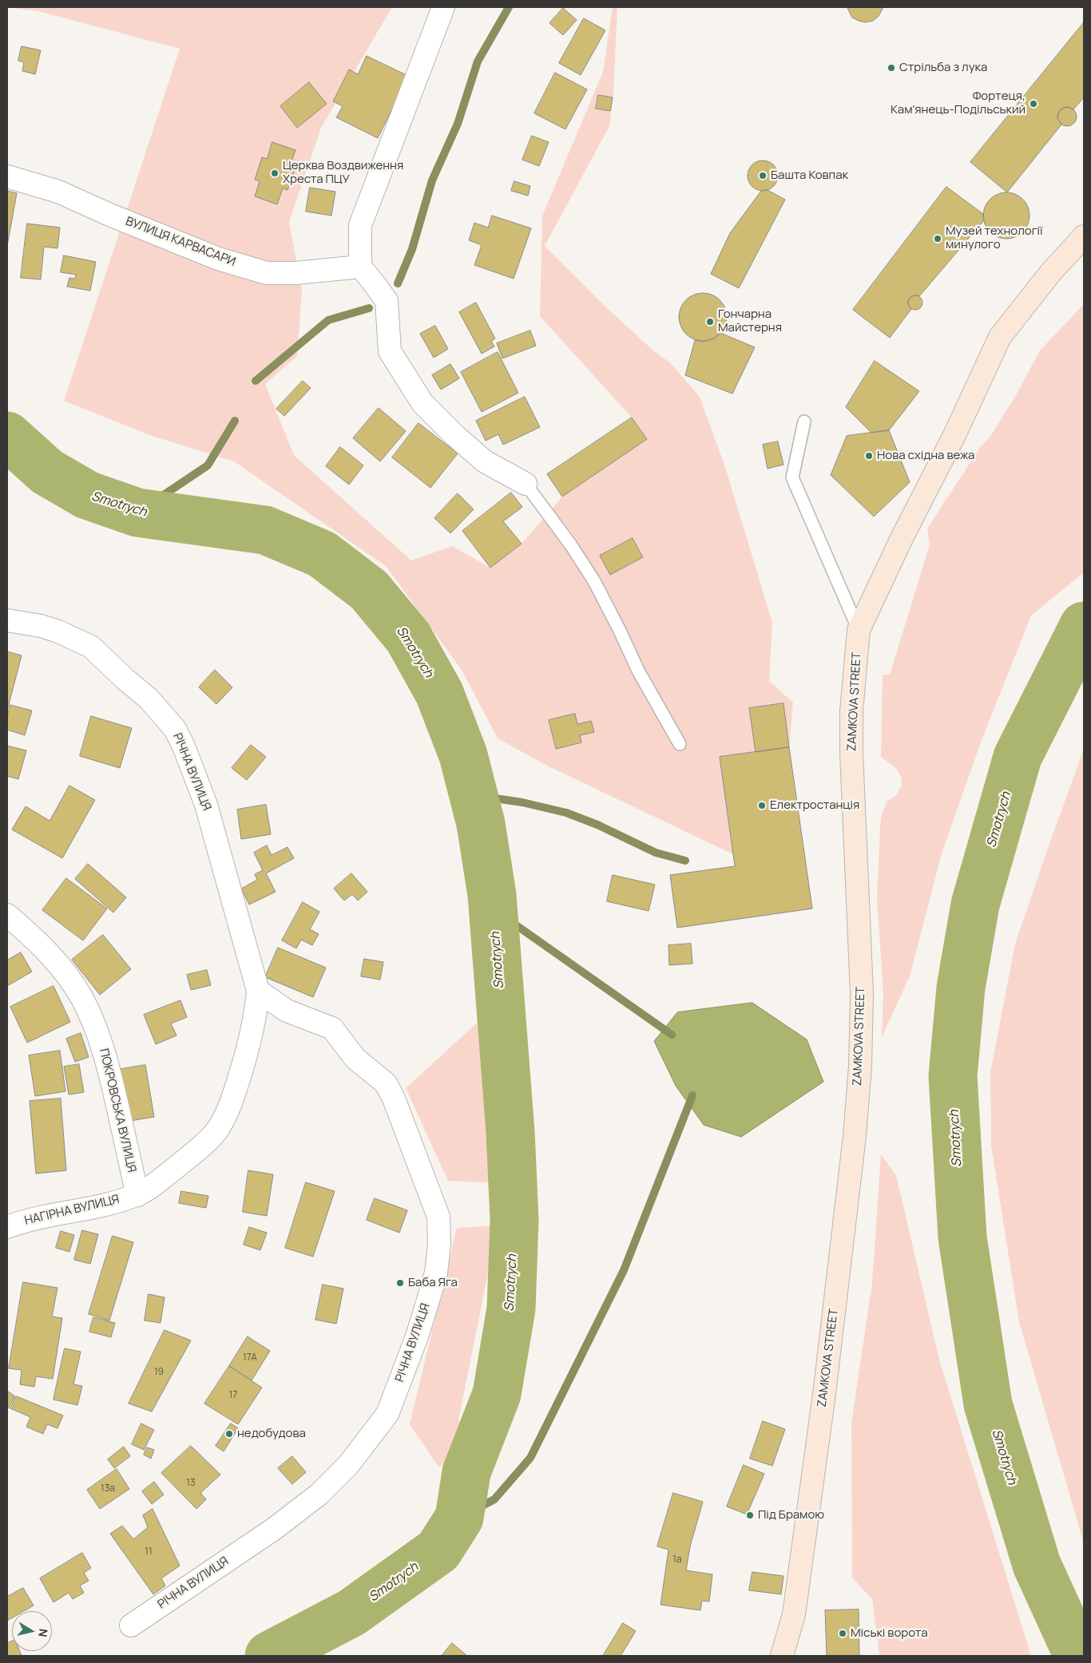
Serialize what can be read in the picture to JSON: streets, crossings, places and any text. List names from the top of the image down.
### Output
{
  "streets": {
    "main road": ["ZAMKOVA STREET"],
    "street": [
      "ВУЛИЦЯ КАРВАСАРИ",
      "РІЧНА ВУЛИЦЯ",
      "ПОКРОВСЬКА ВУЛИЦЯ",
      "НАГІРНА ВУЛИЦЯ"
    ]
  },
  "crossings": [
    ["РІЧНА ВУЛИЦЯ", "ПОКРОВСЬКА ВУЛИЦЯ"],
    ["РІЧНА ВУЛИЦЯ", "НАГІРНА ВУЛИЦЯ"],
    ["ПОКРОВСЬКА ВУЛИЦЯ", "НАГІРНА ВУЛИЦЯ"]
  ],
  "water": ["Smotrych"],
  "places": [
    "Стрільба з лука",
    "Фортеця, Кам'янець-Подільський",
    "Церква Воздвиження Хреста ПЦУ",
    "Башта Ковпак",
    "Музей технології минулого",
    "Гончарна Майстерня",
    "Нова східна вежа",
    "Електростанція",
    "Баба Яга",
    "недобудова",
    "Під Брамою",
    "Міські ворота"
  ],
  "house_numbers": [
    "17А",
    "19",
    "17",
    "13",
    "13а",
    "11",
    "1а"
  ],
  "north": "right"
}
